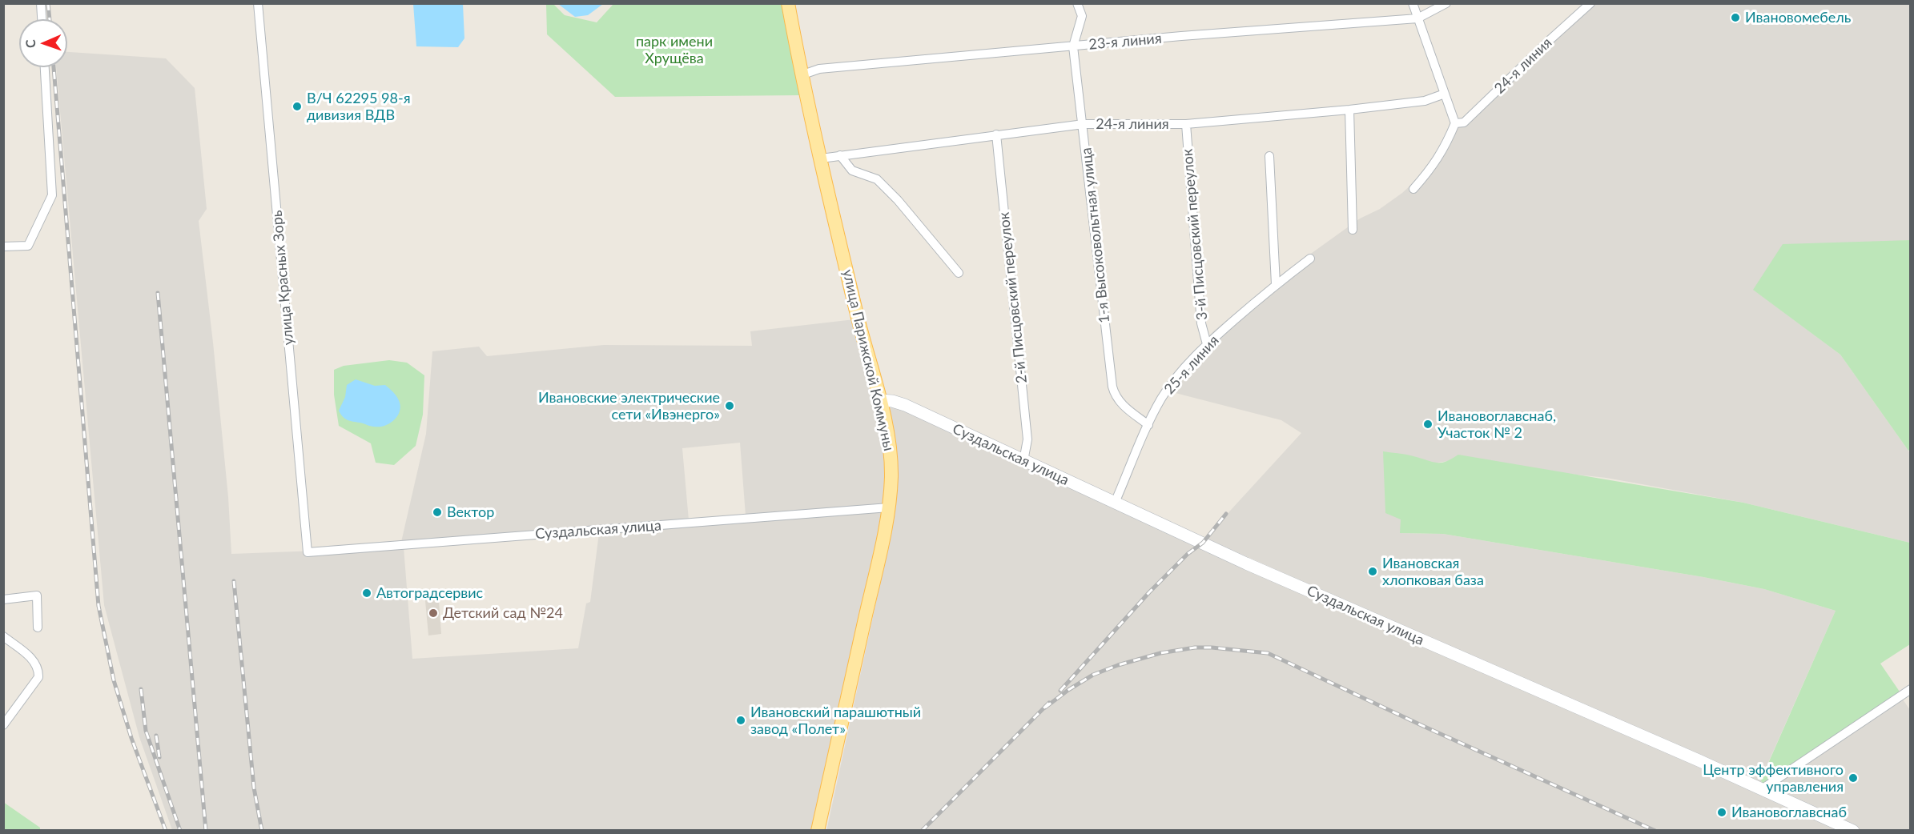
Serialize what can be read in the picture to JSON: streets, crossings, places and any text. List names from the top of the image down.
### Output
{
  "streets": {
    "main road": ["улица Парижской Коммуны", "Суздальская улица"],
    "street": [
      "23-я линия",
      "24-я линия",
      "3-й Писцовский переулок",
      "1-я Высоковольтная улица",
      "улица Красных Зорь",
      "2-й Писцовский переулок",
      "25-я линия"
    ]
  },
  "crossings": [
    ["23-я линия", "1-я Высоковольтная улица"],
    ["23-я линия", "улица Парижской Коммуны"],
    ["24-я линия", "3-й Писцовский переулок"],
    ["24-я линия", "1-я Высоковольтная улица"],
    ["24-я линия", "2-й Писцовский переулок"],
    ["24-я линия", "улица Парижской Коммуны"],
    ["3-й Писцовский переулок", "25-я линия"],
    ["1-я Высоковольтная улица", "25-я линия"],
    ["улица Красных Зорь", "Суздальская улица"],
    ["2-й Писцовский переулок", "Суздальская улица"],
    ["улица Парижской Коммуны", "Суздальская улица"],
    ["25-я линия", "Суздальская улица"]
  ],
  "parks": ["парк имени Хрущёва"],
  "places": [
    "Ивановомебель",
    "В/Ч 62295 98-я дивизия ВДВ",
    "Ивановские электрические сети «Ивэнерго»",
    "Ивановоглавснаб, Участок № 2",
    "Вектор",
    "Ивановская хлопковая база",
    "Автоградсервис",
    "Детский сад №24",
    "Ивановский парашютный завод «Полет»",
    "Центр эффективного управления",
    "Ивановоглавснаб"
  ],
  "north": "left"
}
